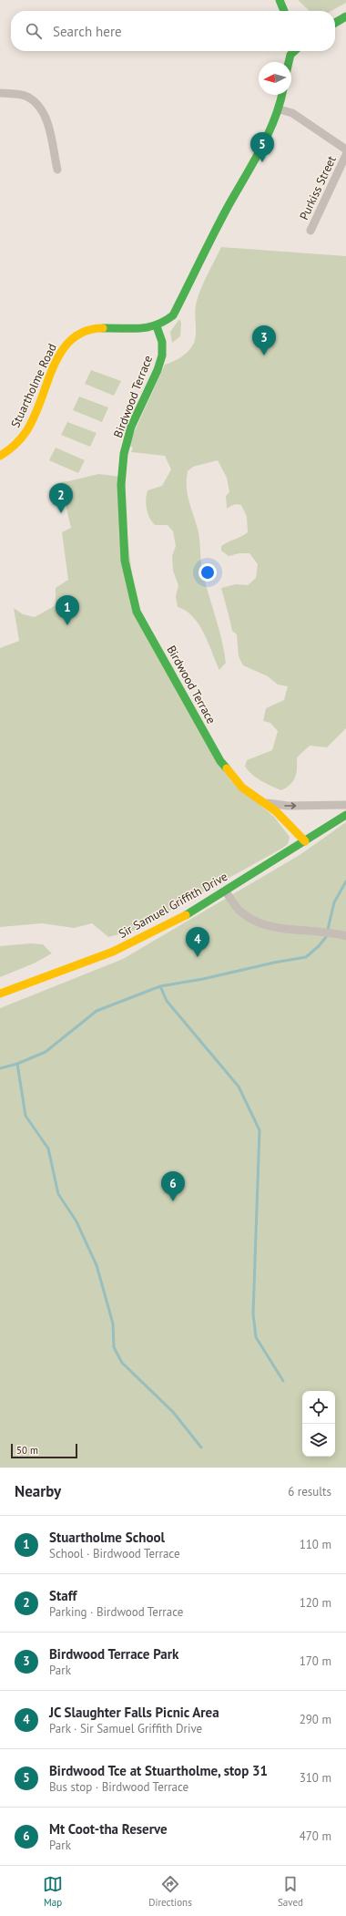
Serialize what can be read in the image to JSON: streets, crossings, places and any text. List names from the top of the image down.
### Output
{
  "streets": {
    "main road": ["Stuartholme Road", "Birdwood Terrace", "Sir Samuel Griffith Drive"],
    "street": ["Purkiss Street"]
  },
  "crossings": [
    ["Stuartholme Road", "Birdwood Terrace"],
    ["Birdwood Terrace", "Sir Samuel Griffith Drive"]
  ],
  "scale_bar": "50 m",
  "north": "left",
  "page": {
    "search": "Search here",
    "pins": [
      "5",
      "3",
      "2",
      "1",
      "4",
      "6"
    ],
    "scale": "50 m",
    "heading": ["Nearby", "6 results"],
    "list": [
      {
        "mark": "1",
        "name": "Stuartholme School",
        "note": "School · Birdwood Terrace",
        "value": "110 m"
      },
      {
        "mark": "2",
        "name": "Staff",
        "note": "Parking · Birdwood Terrace",
        "value": "120 m"
      },
      {
        "mark": "3",
        "name": "Birdwood Terrace Park",
        "note": "Park",
        "value": "170 m"
      },
      {
        "mark": "4",
        "name": "JC Slaughter Falls Picnic Area",
        "note": "Park · Sir Samuel Griffith Drive",
        "value": "290 m"
      },
      {
        "mark": "5",
        "name": "Birdwood Tce at Stuartholme, stop 31",
        "note": "Bus stop · Birdwood Terrace",
        "value": "310 m"
      },
      {
        "mark": "6",
        "name": "Mt Coot-tha Reserve",
        "note": "Park",
        "value": "470 m"
      }
    ],
    "nav": ["Map", "Directions", "Saved"]
  }
}
